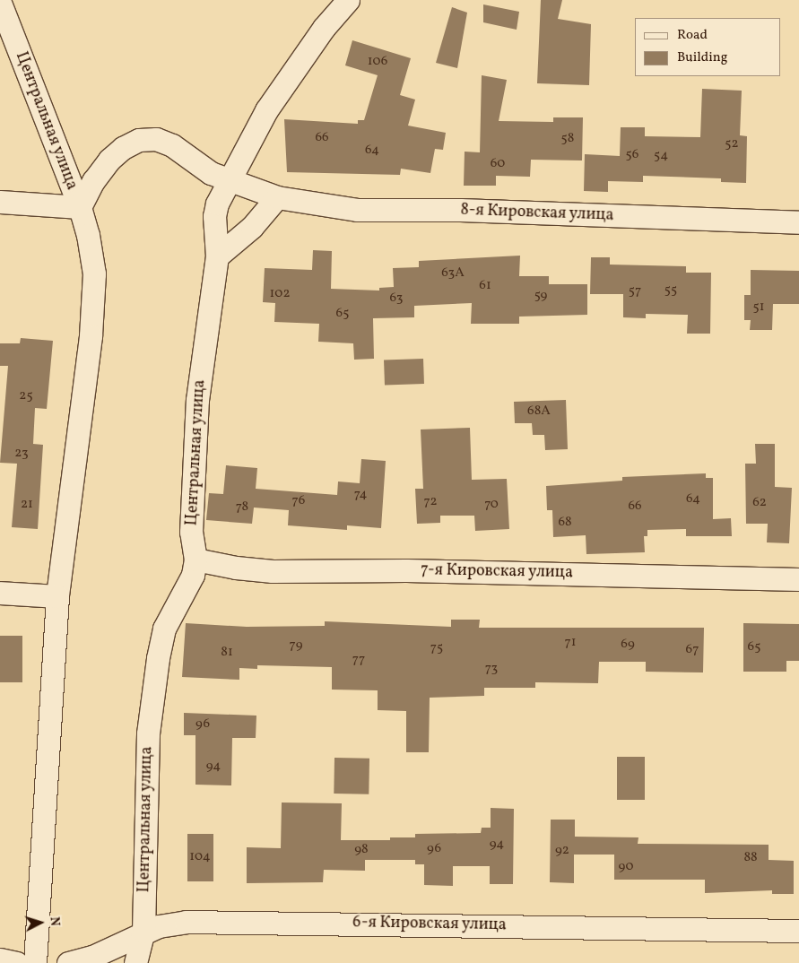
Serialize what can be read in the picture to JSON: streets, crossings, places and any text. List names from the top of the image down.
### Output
{
  "streets": {
    "street": [
      "Центральная улица",
      "8-я Кировская улица",
      "7-я Кировская улица",
      "6-я Кировская улица"
    ]
  },
  "crossings": [
    ["Центральная улица", "8-я Кировская улица"],
    ["Центральная улица", "7-я Кировская улица"],
    ["Центральная улица", "6-я Кировская улица"]
  ],
  "house_numbers": [
    "106",
    "66",
    "58",
    "52",
    "64",
    "56",
    "54",
    "60",
    "63А",
    "61",
    "55",
    "57",
    "102",
    "59",
    "63",
    "51",
    "65",
    "25",
    "68А",
    "23",
    "74",
    "64",
    "76",
    "72",
    "62",
    "21",
    "70",
    "66",
    "78",
    "68",
    "71",
    "69",
    "79",
    "65",
    "75",
    "67",
    "81",
    "77",
    "73",
    "96",
    "94",
    "94",
    "96",
    "98",
    "92",
    "104",
    "88",
    "90"
  ],
  "legend": ["Road", "Building"],
  "north": "right"
}
